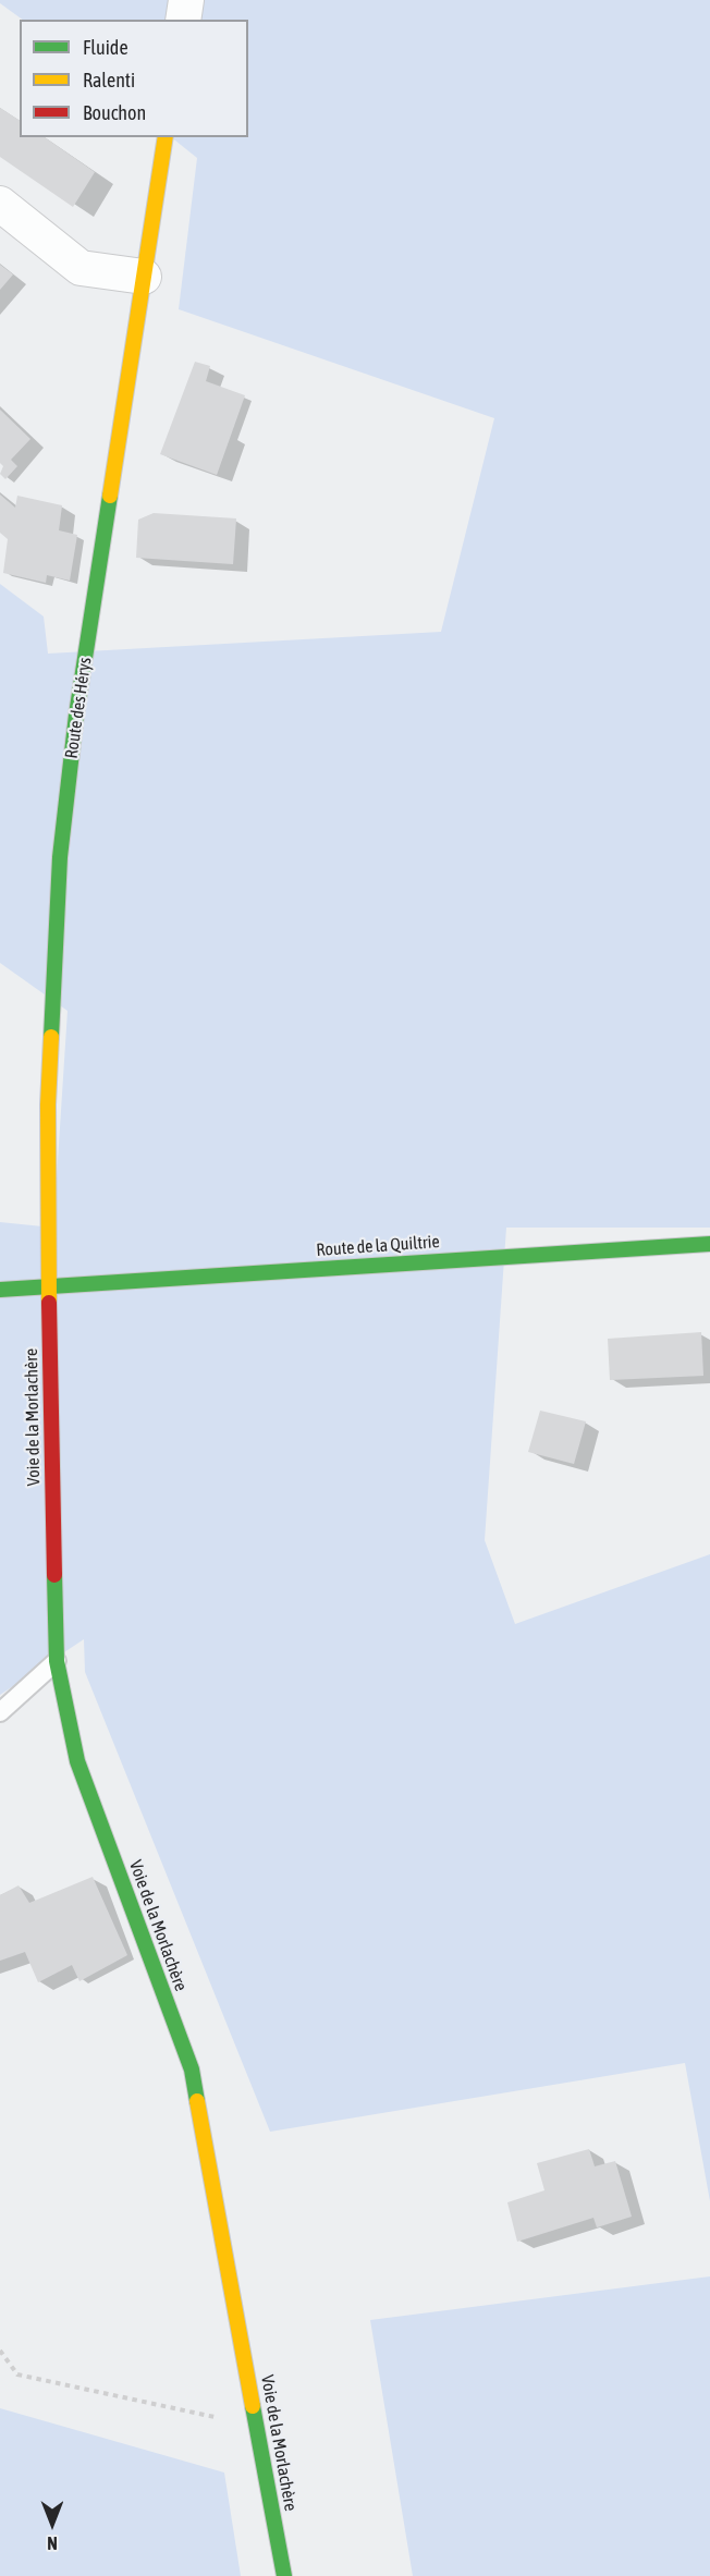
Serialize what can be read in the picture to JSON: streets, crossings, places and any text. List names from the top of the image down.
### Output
{
  "streets": {
    "street": ["Route des Hérys", "Route de la Quiltrie", "Voie de la Morlachère"]
  },
  "crossings": [
    ["Route des Hérys", "Route de la Quiltrie"],
    ["Route des Hérys", "Voie de la Morlachère"],
    ["Route de la Quiltrie", "Voie de la Morlachère"]
  ],
  "legend": ["Fluide", "Ralenti", "Bouchon"],
  "north": "bottom"
}
